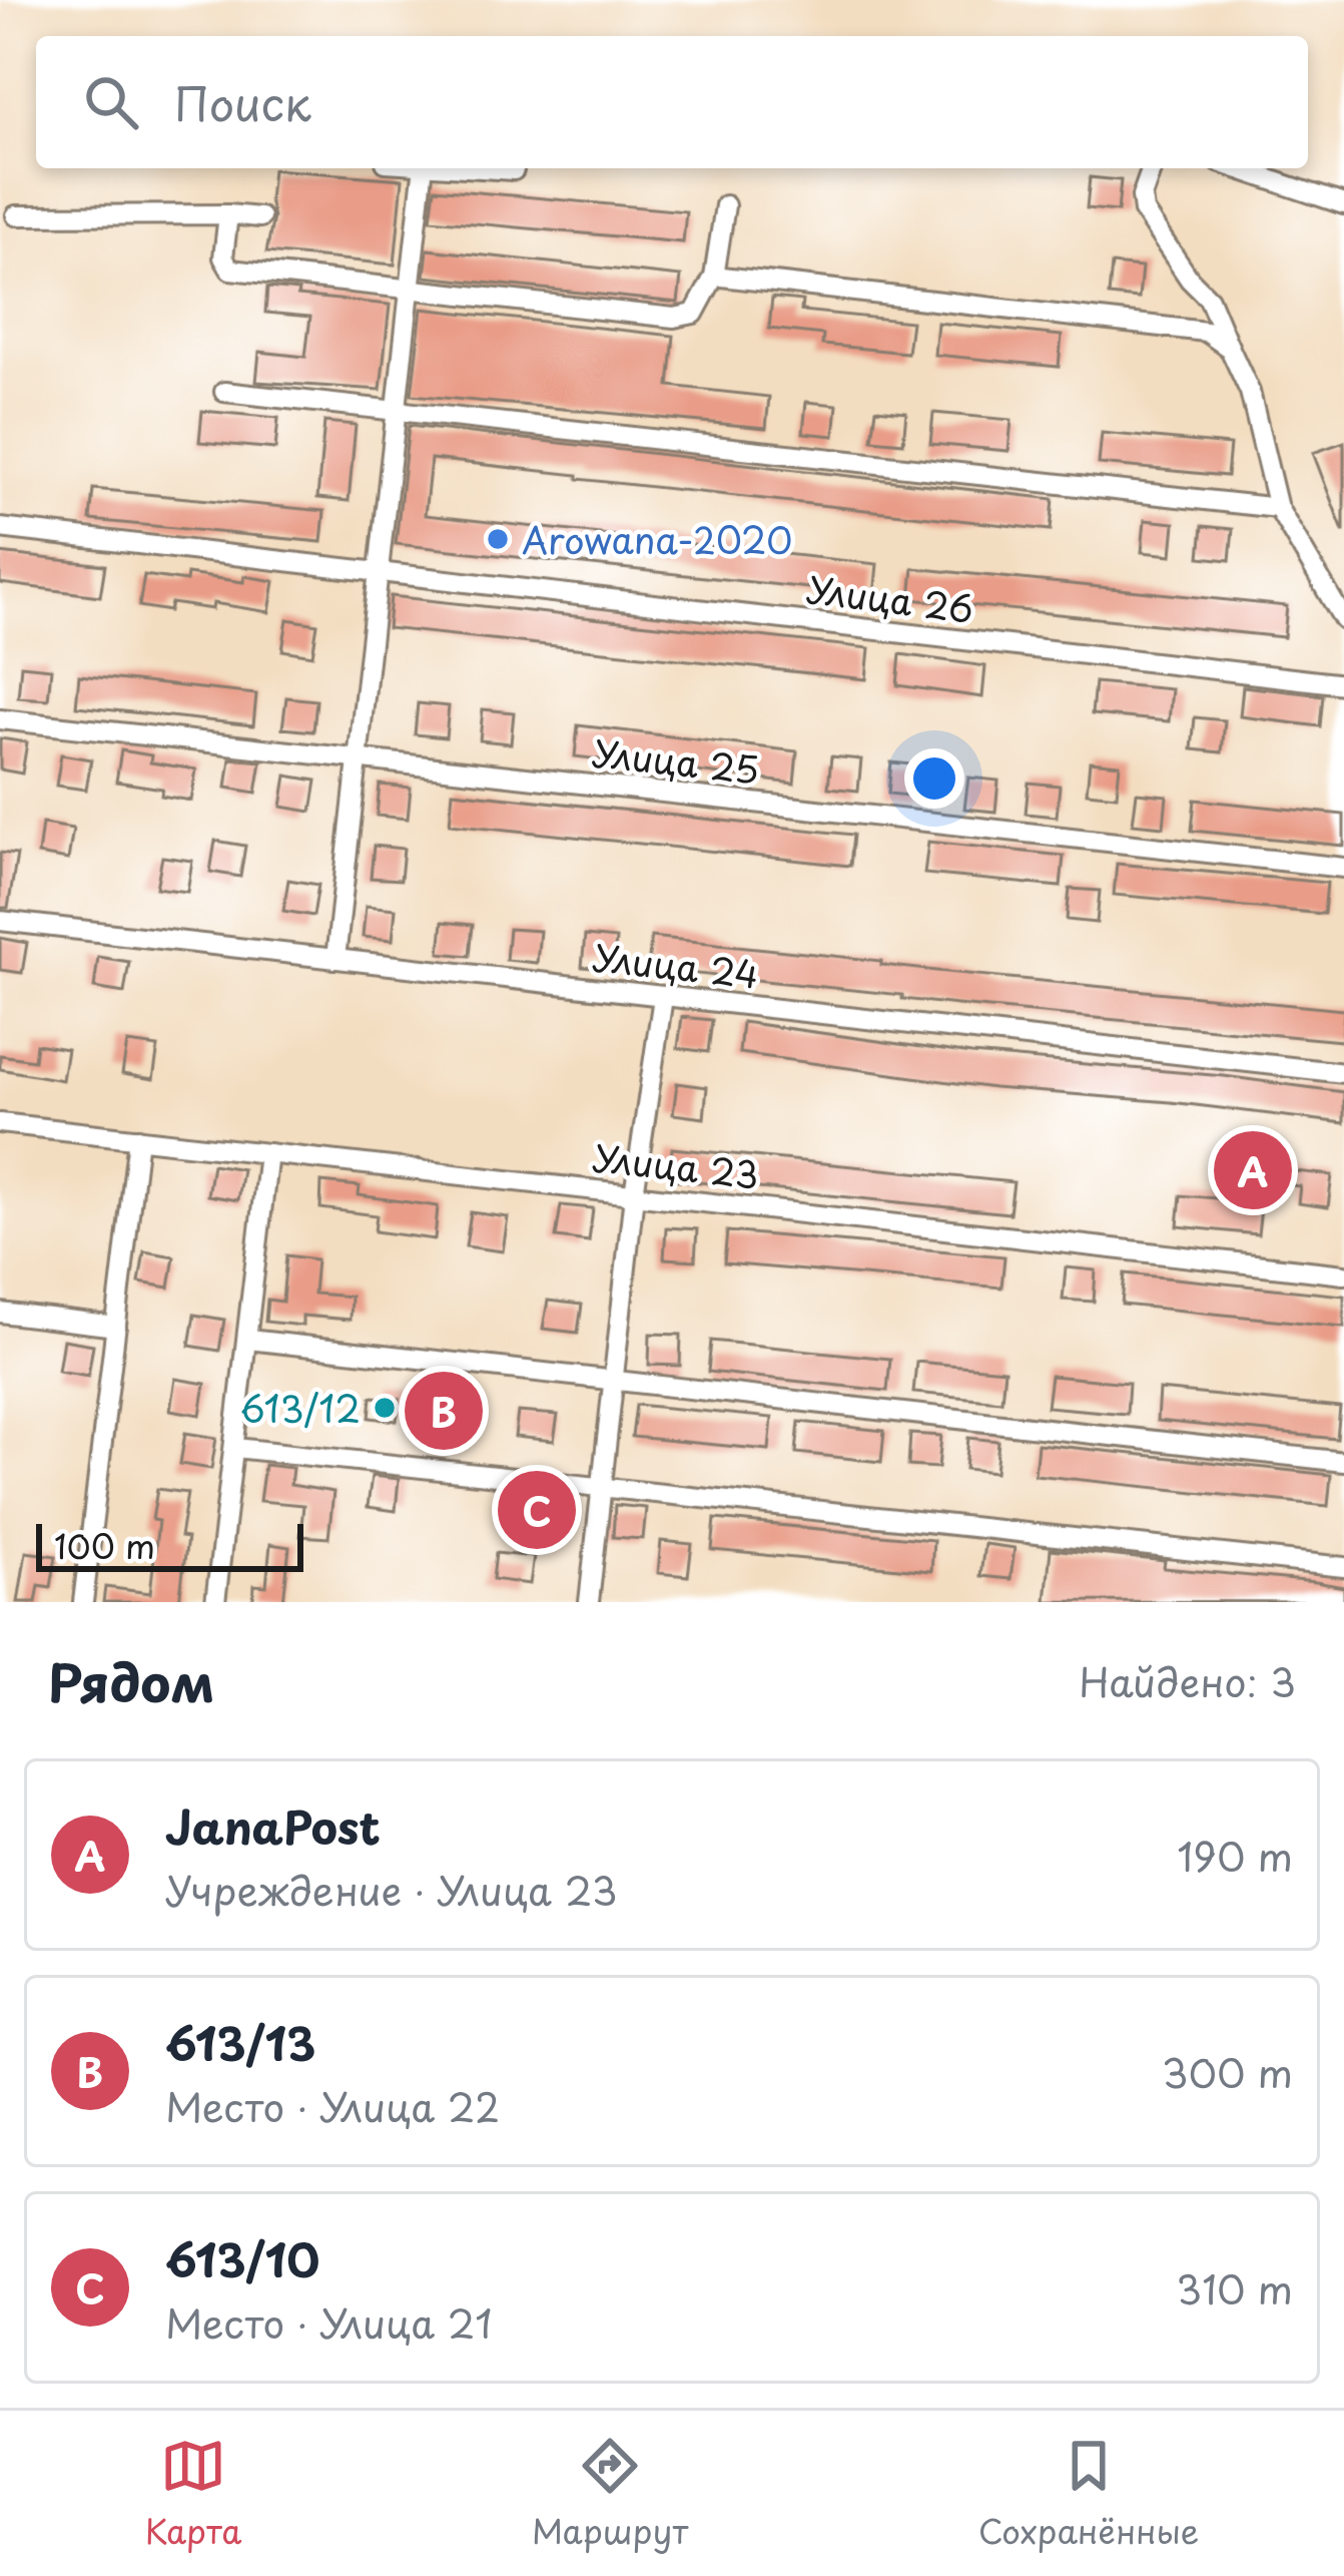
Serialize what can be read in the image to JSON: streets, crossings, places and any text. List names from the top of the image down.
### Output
{
  "streets": {
    "street": [
      "Улица 26",
      "Улица 25",
      "Улица 24",
      "Улица 23"
    ]
  },
  "places": ["Arowana-2020", "613/12"],
  "scale_bar": "100 m",
  "page": {
    "search": "Поиск",
    "pins": ["A", "B", "C"],
    "scale": "100 m",
    "heading": ["Рядом", "Найдено: 3"],
    "list": [
      {
        "mark": "A",
        "name": "JanaPost",
        "note": "Учреждение · Улица 23",
        "value": "190 m"
      },
      {
        "mark": "B",
        "name": "613/13",
        "note": "Место · Улица 22",
        "value": "300 m"
      },
      {
        "mark": "C",
        "name": "613/10",
        "note": "Место · Улица 21",
        "value": "310 m"
      }
    ],
    "nav": ["Карта", "Маршрут", "Сохранённые"]
  }
}
